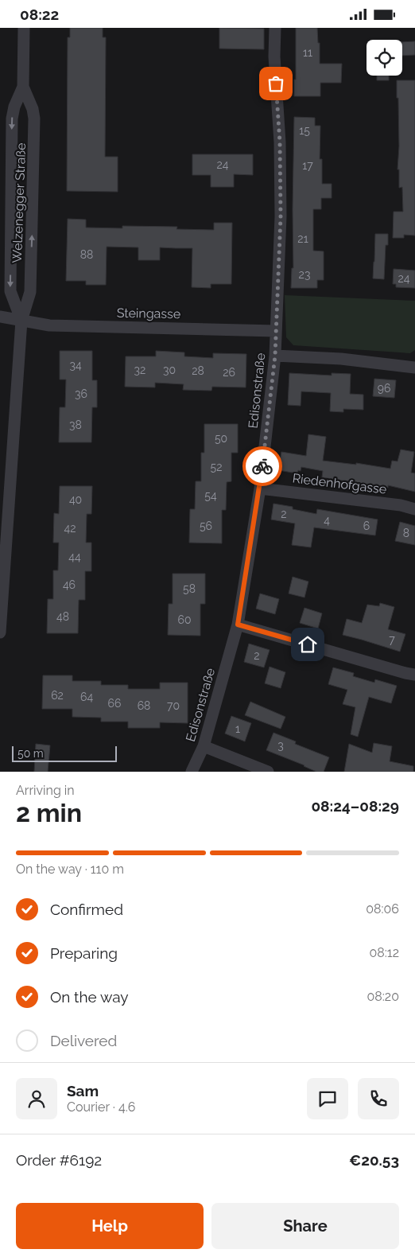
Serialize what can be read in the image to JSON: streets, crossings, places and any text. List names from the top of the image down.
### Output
{
  "streets": {
    "street": [
      "Welzenegger Straße",
      "Steingasse",
      "Edisonstraße",
      "Riedenhofgasse"
    ]
  },
  "crossings": [
    ["Welzenegger Straße", "Steingasse"],
    ["Steingasse", "Edisonstraße"],
    ["Edisonstraße", "Riedenhofgasse"]
  ],
  "house_numbers": [
    "11",
    "15",
    "24",
    "17",
    "21",
    "88",
    "23",
    "24",
    "34",
    "32",
    "30",
    "28",
    "26",
    "96",
    "36",
    "38",
    "50",
    "52",
    "54",
    "40",
    "2",
    "4",
    "56",
    "6",
    "42",
    "8",
    "44",
    "46",
    "58",
    "48",
    "60",
    "7",
    "2",
    "62",
    "64",
    "66",
    "68",
    "70",
    "1",
    "3"
  ],
  "scale_bar": "50 m",
  "page": {
    "status": "08:22",
    "scale": "50 m",
    "heading": ["2 min", "Arriving in", "08:24–08:29"],
    "panel": [
      "Sam",
      "Courier · 4.6",
      "Order #6192",
      "€20.53"
    ],
    "bar": "On the way · 110 m",
    "list": [
      ["Confirmed", "08:06"],
      ["Preparing", "08:12"],
      ["On the way", "08:20"],
      "Delivered"
    ],
    "buttons": ["Help", "Share"]
  }
}
